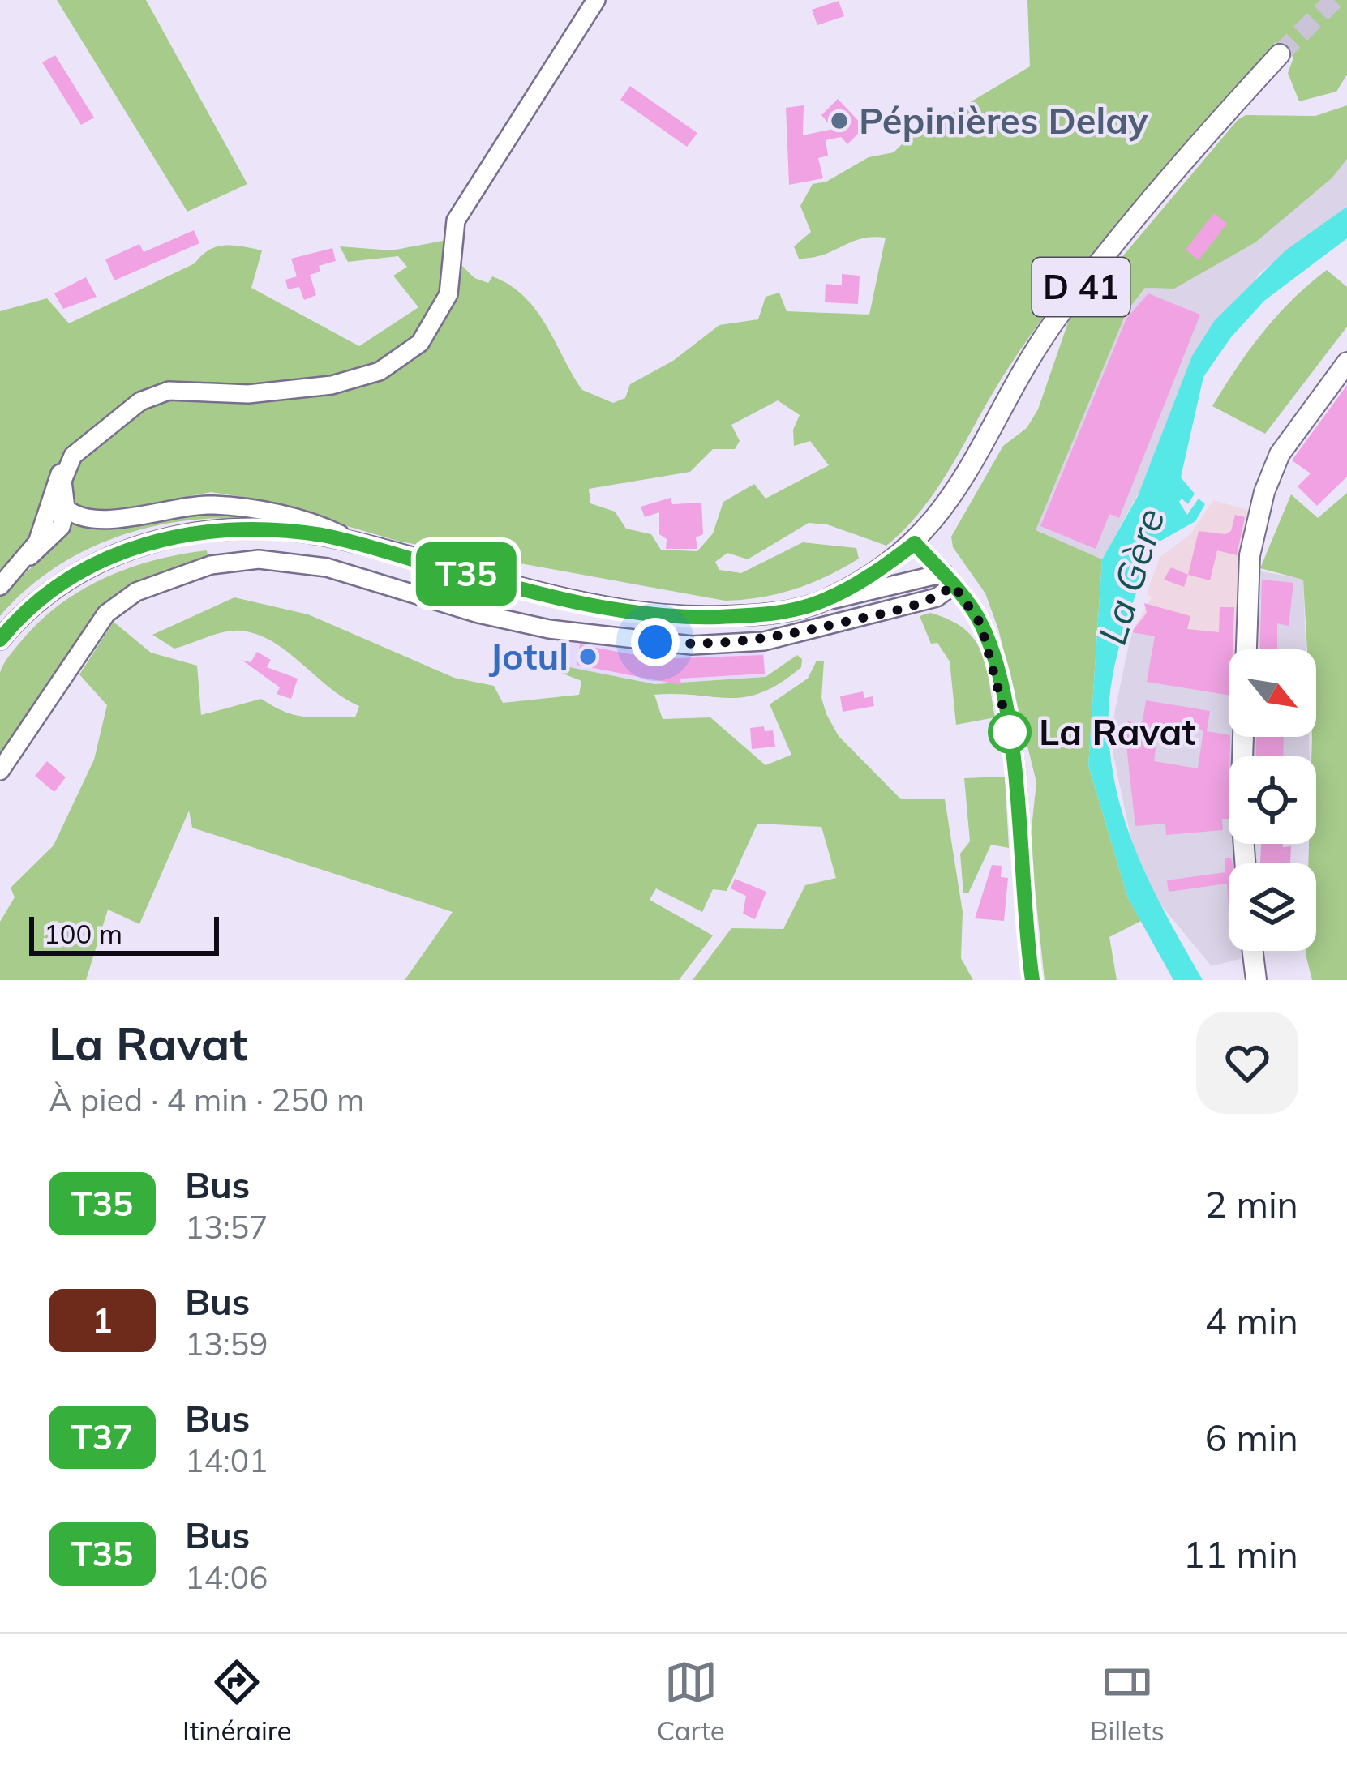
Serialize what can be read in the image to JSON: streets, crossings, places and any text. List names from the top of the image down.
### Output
{
  "streets": {
    "main road": ["D 41"]
  },
  "water": ["La Gère"],
  "places": ["Pépinières Delay", "Jotul", "La Ravat"],
  "lines": ["bus line T35"],
  "scale_bar": "100 m",
  "north": "bottom right",
  "page": {
    "on_map": "T35",
    "scale": "100 m",
    "heading": ["La Ravat", "À pied · 4 min · 250 m"],
    "list": [
      {
        "mark": "T35",
        "name": "Bus",
        "note": "13:57",
        "value": "2 min"
      },
      {
        "mark": "1",
        "name": "Bus",
        "note": "13:59",
        "value": "4 min"
      },
      {
        "mark": "T37",
        "name": "Bus",
        "note": "14:01",
        "value": "6 min"
      },
      {
        "mark": "T35",
        "name": "Bus",
        "note": "14:06",
        "value": "11 min"
      }
    ],
    "tabs": ["Itinéraire", "Carte", "Billets"]
  }
}
